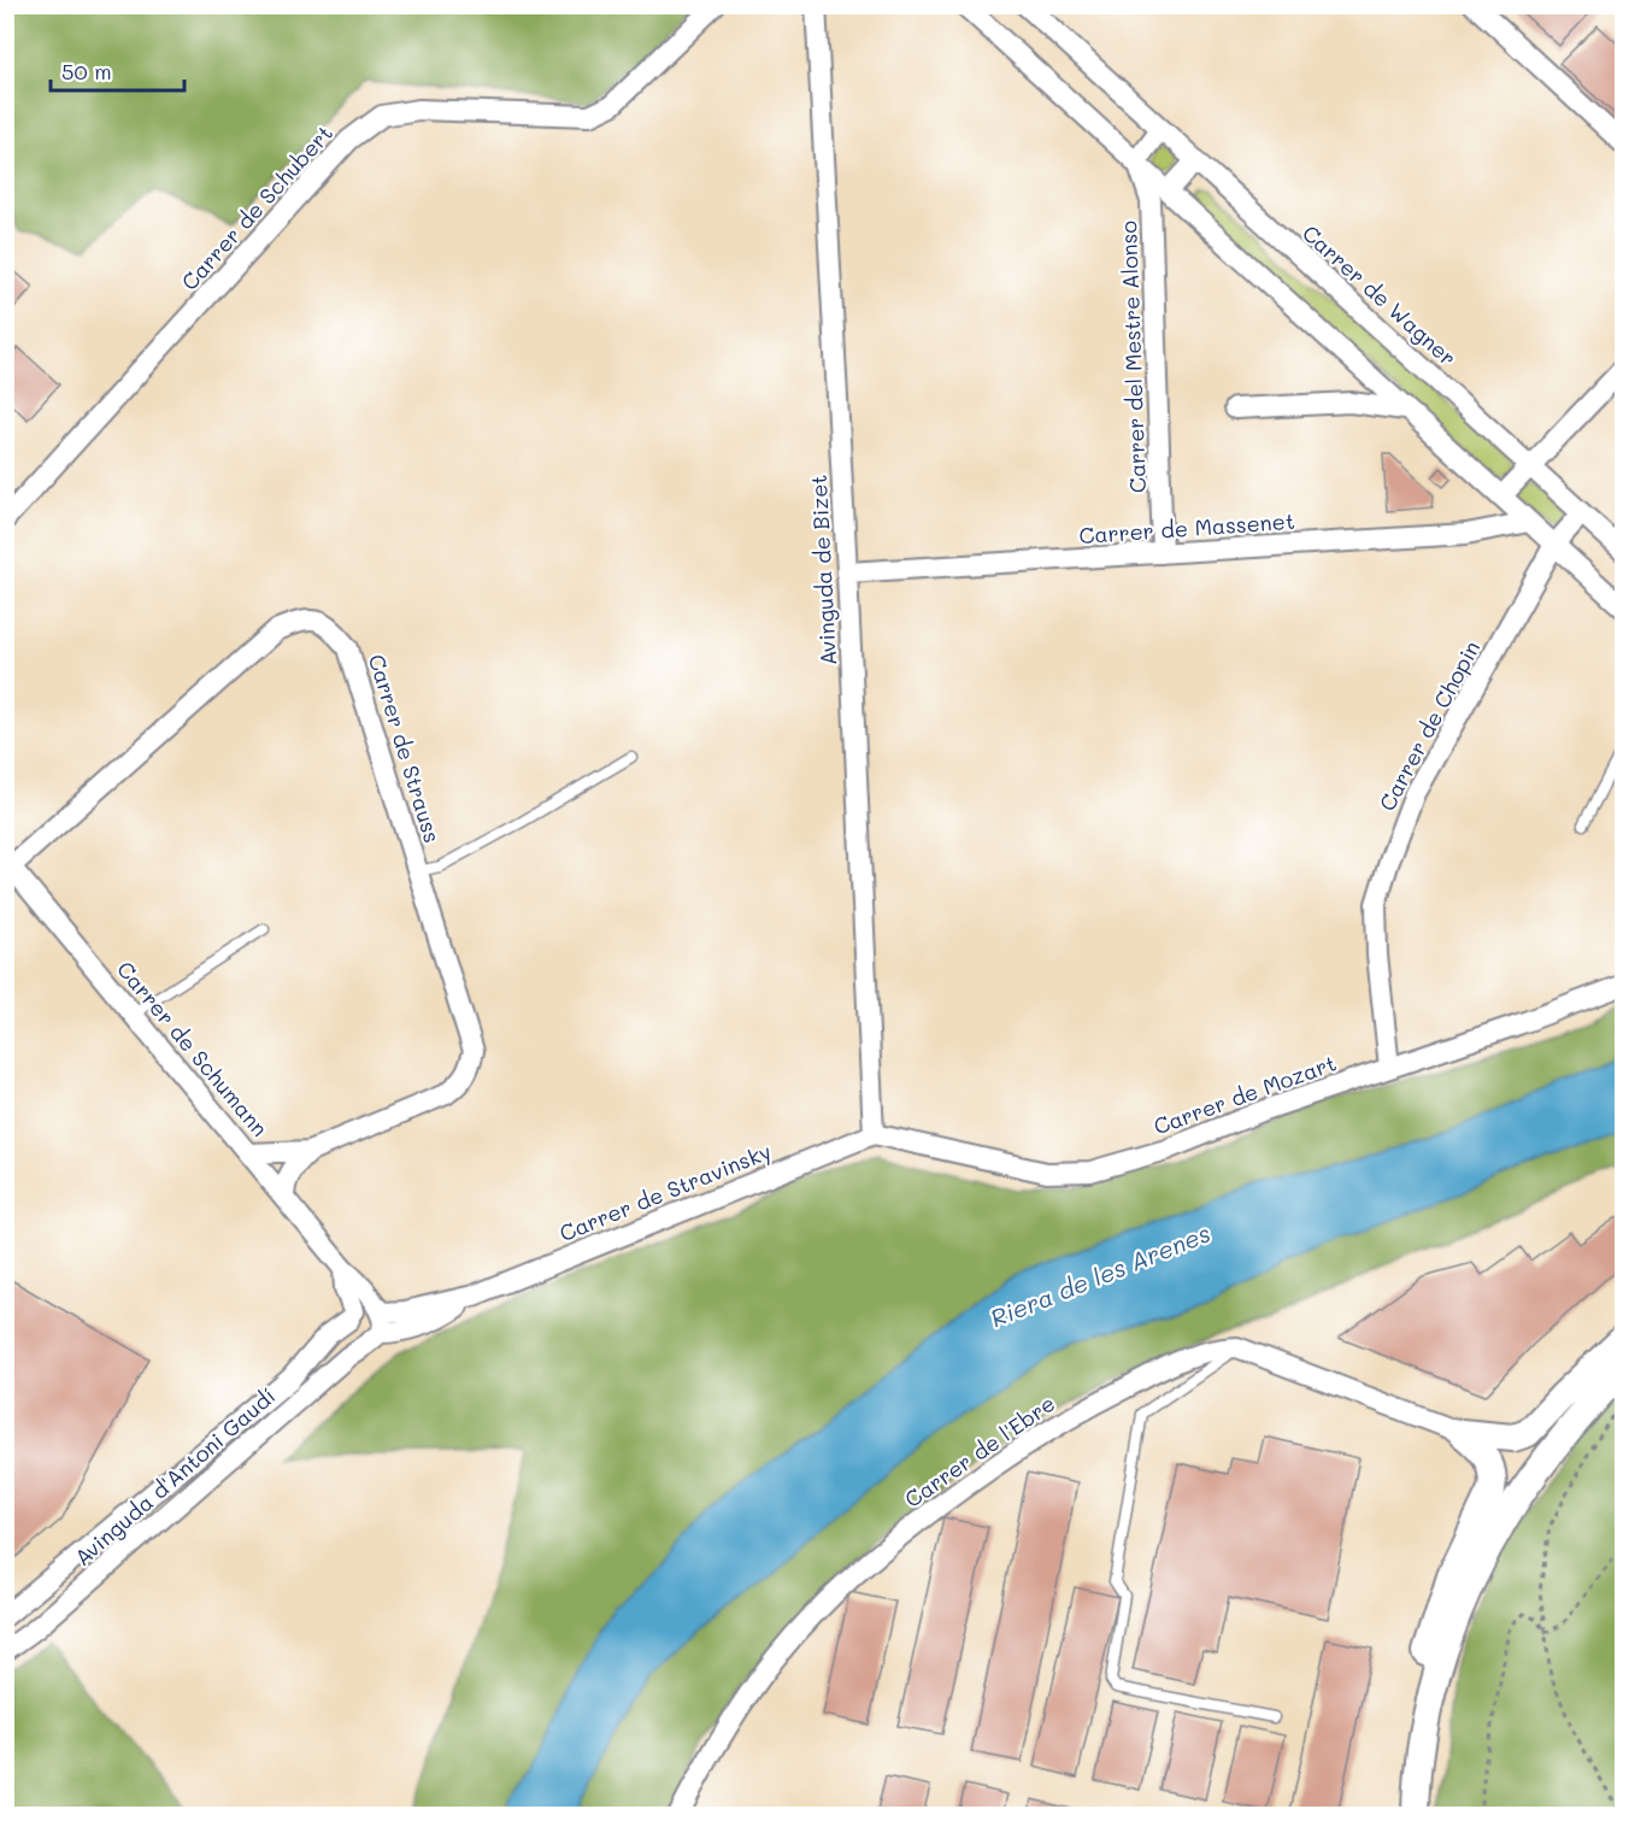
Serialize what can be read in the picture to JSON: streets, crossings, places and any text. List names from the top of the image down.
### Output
{
  "streets": {
    "street": [
      "Carrer de Schubert",
      "Carrer de Wagner",
      "Carrer del Mestre Alonso",
      "Carrer de Massenet",
      "Avinguda de Bizet",
      "Carrer de Chopin",
      "Carrer de Strauss",
      "Carrer de Schumann",
      "Carrer de Mozart",
      "Carrer de Stravinsky",
      "Carrer de l'Ebre",
      "Avinguda d'Antoni Gaudí"
    ]
  },
  "crossings": [
    ["Carrer del Mestre Alonso", "Carrer de Massenet"],
    ["Carrer de Massenet", "Avinguda de Bizet"],
    ["Avinguda de Bizet", "Carrer de Mozart"],
    ["Avinguda de Bizet", "Carrer de Stravinsky"],
    ["Carrer de Chopin", "Carrer de Mozart"],
    ["Carrer de Strauss", "Carrer de Schumann"],
    ["Carrer de Schumann", "Carrer de Stravinsky"],
    ["Carrer de Schumann", "Avinguda d'Antoni Gaudí"],
    ["Carrer de Mozart", "Carrer de Stravinsky"],
    ["Carrer de Stravinsky", "Avinguda d'Antoni Gaudí"]
  ],
  "water": ["Riera de les Arenes"],
  "scale_bar": "50 m"
}
